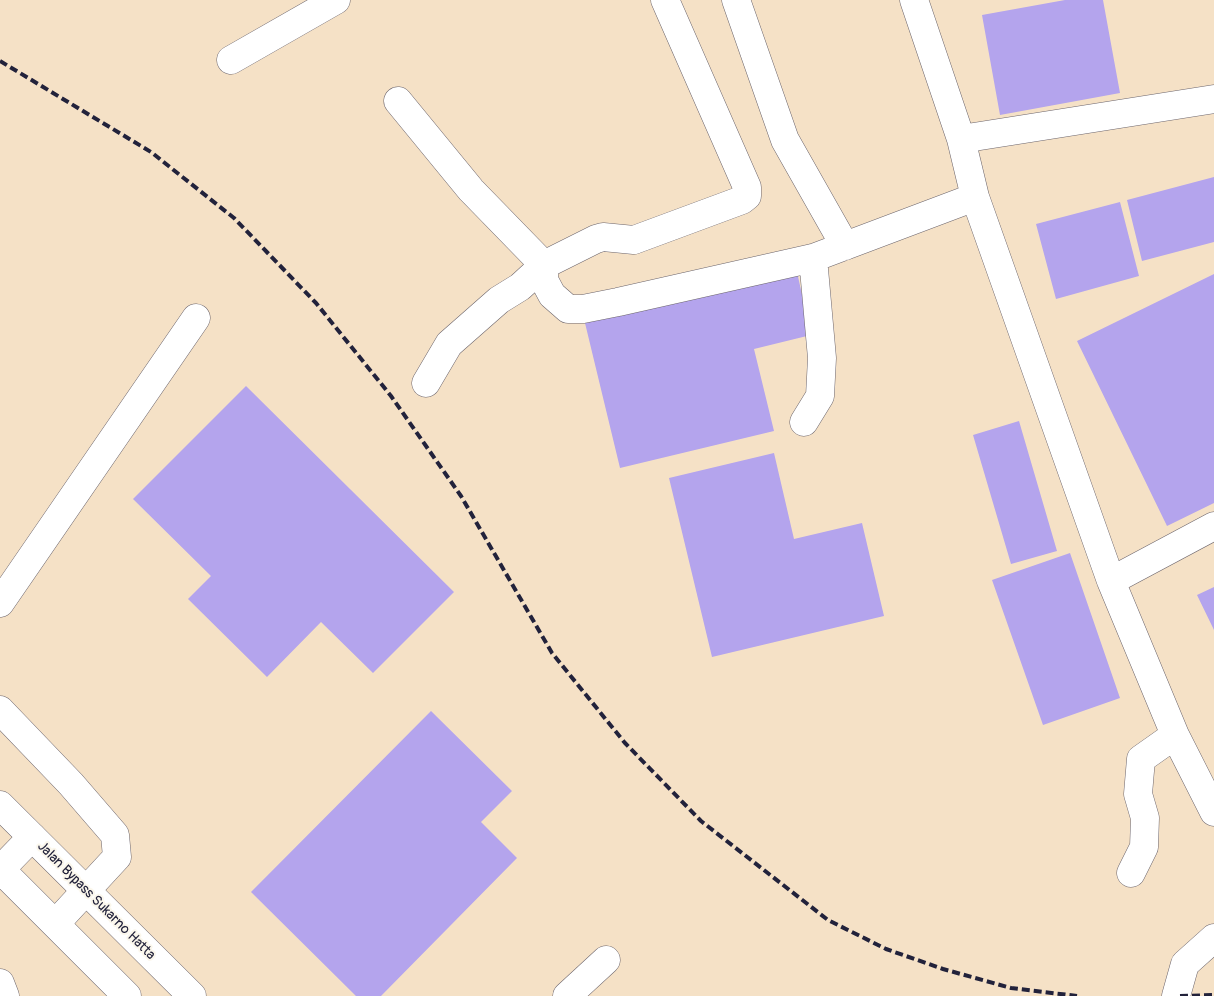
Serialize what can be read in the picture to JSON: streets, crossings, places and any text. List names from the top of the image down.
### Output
{
  "streets": {
    "main road": ["Jalan Bypass Sukarno Hatta"]
  }
}
